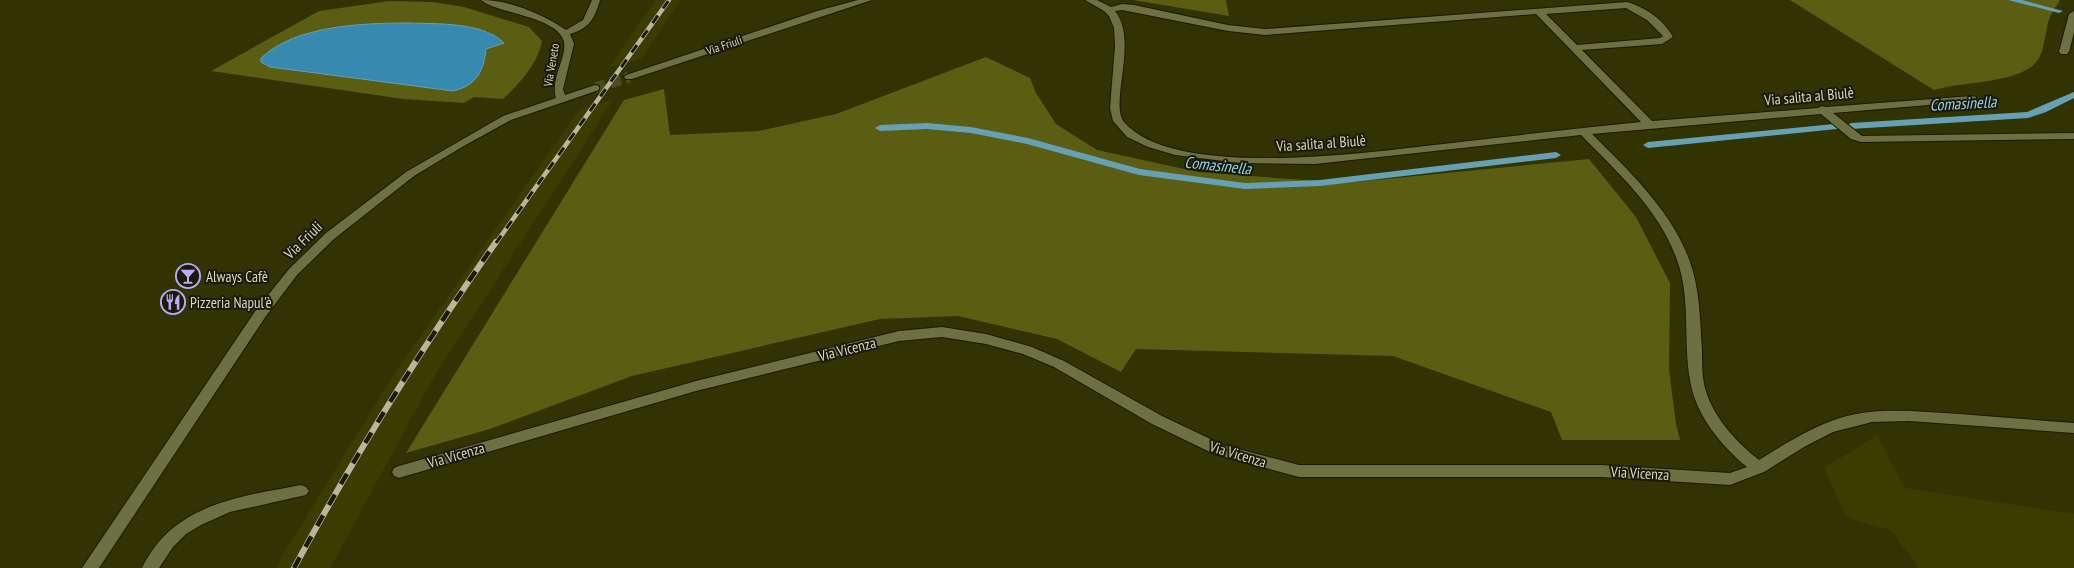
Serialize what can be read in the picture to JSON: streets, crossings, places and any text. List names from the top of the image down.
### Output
{
  "streets": {
    "street": [
      "Via Friuli",
      "Via Veneto",
      "Via salita al Biulè",
      "Via Vicenza"
    ]
  },
  "crossings": [
    ["Via Friuli", "Via Veneto"]
  ],
  "water": ["Comasinella"],
  "places": {
    "bar": ["Always Cafè"],
    "restaurant": ["Pizzeria Napul'è"]
  }
}
